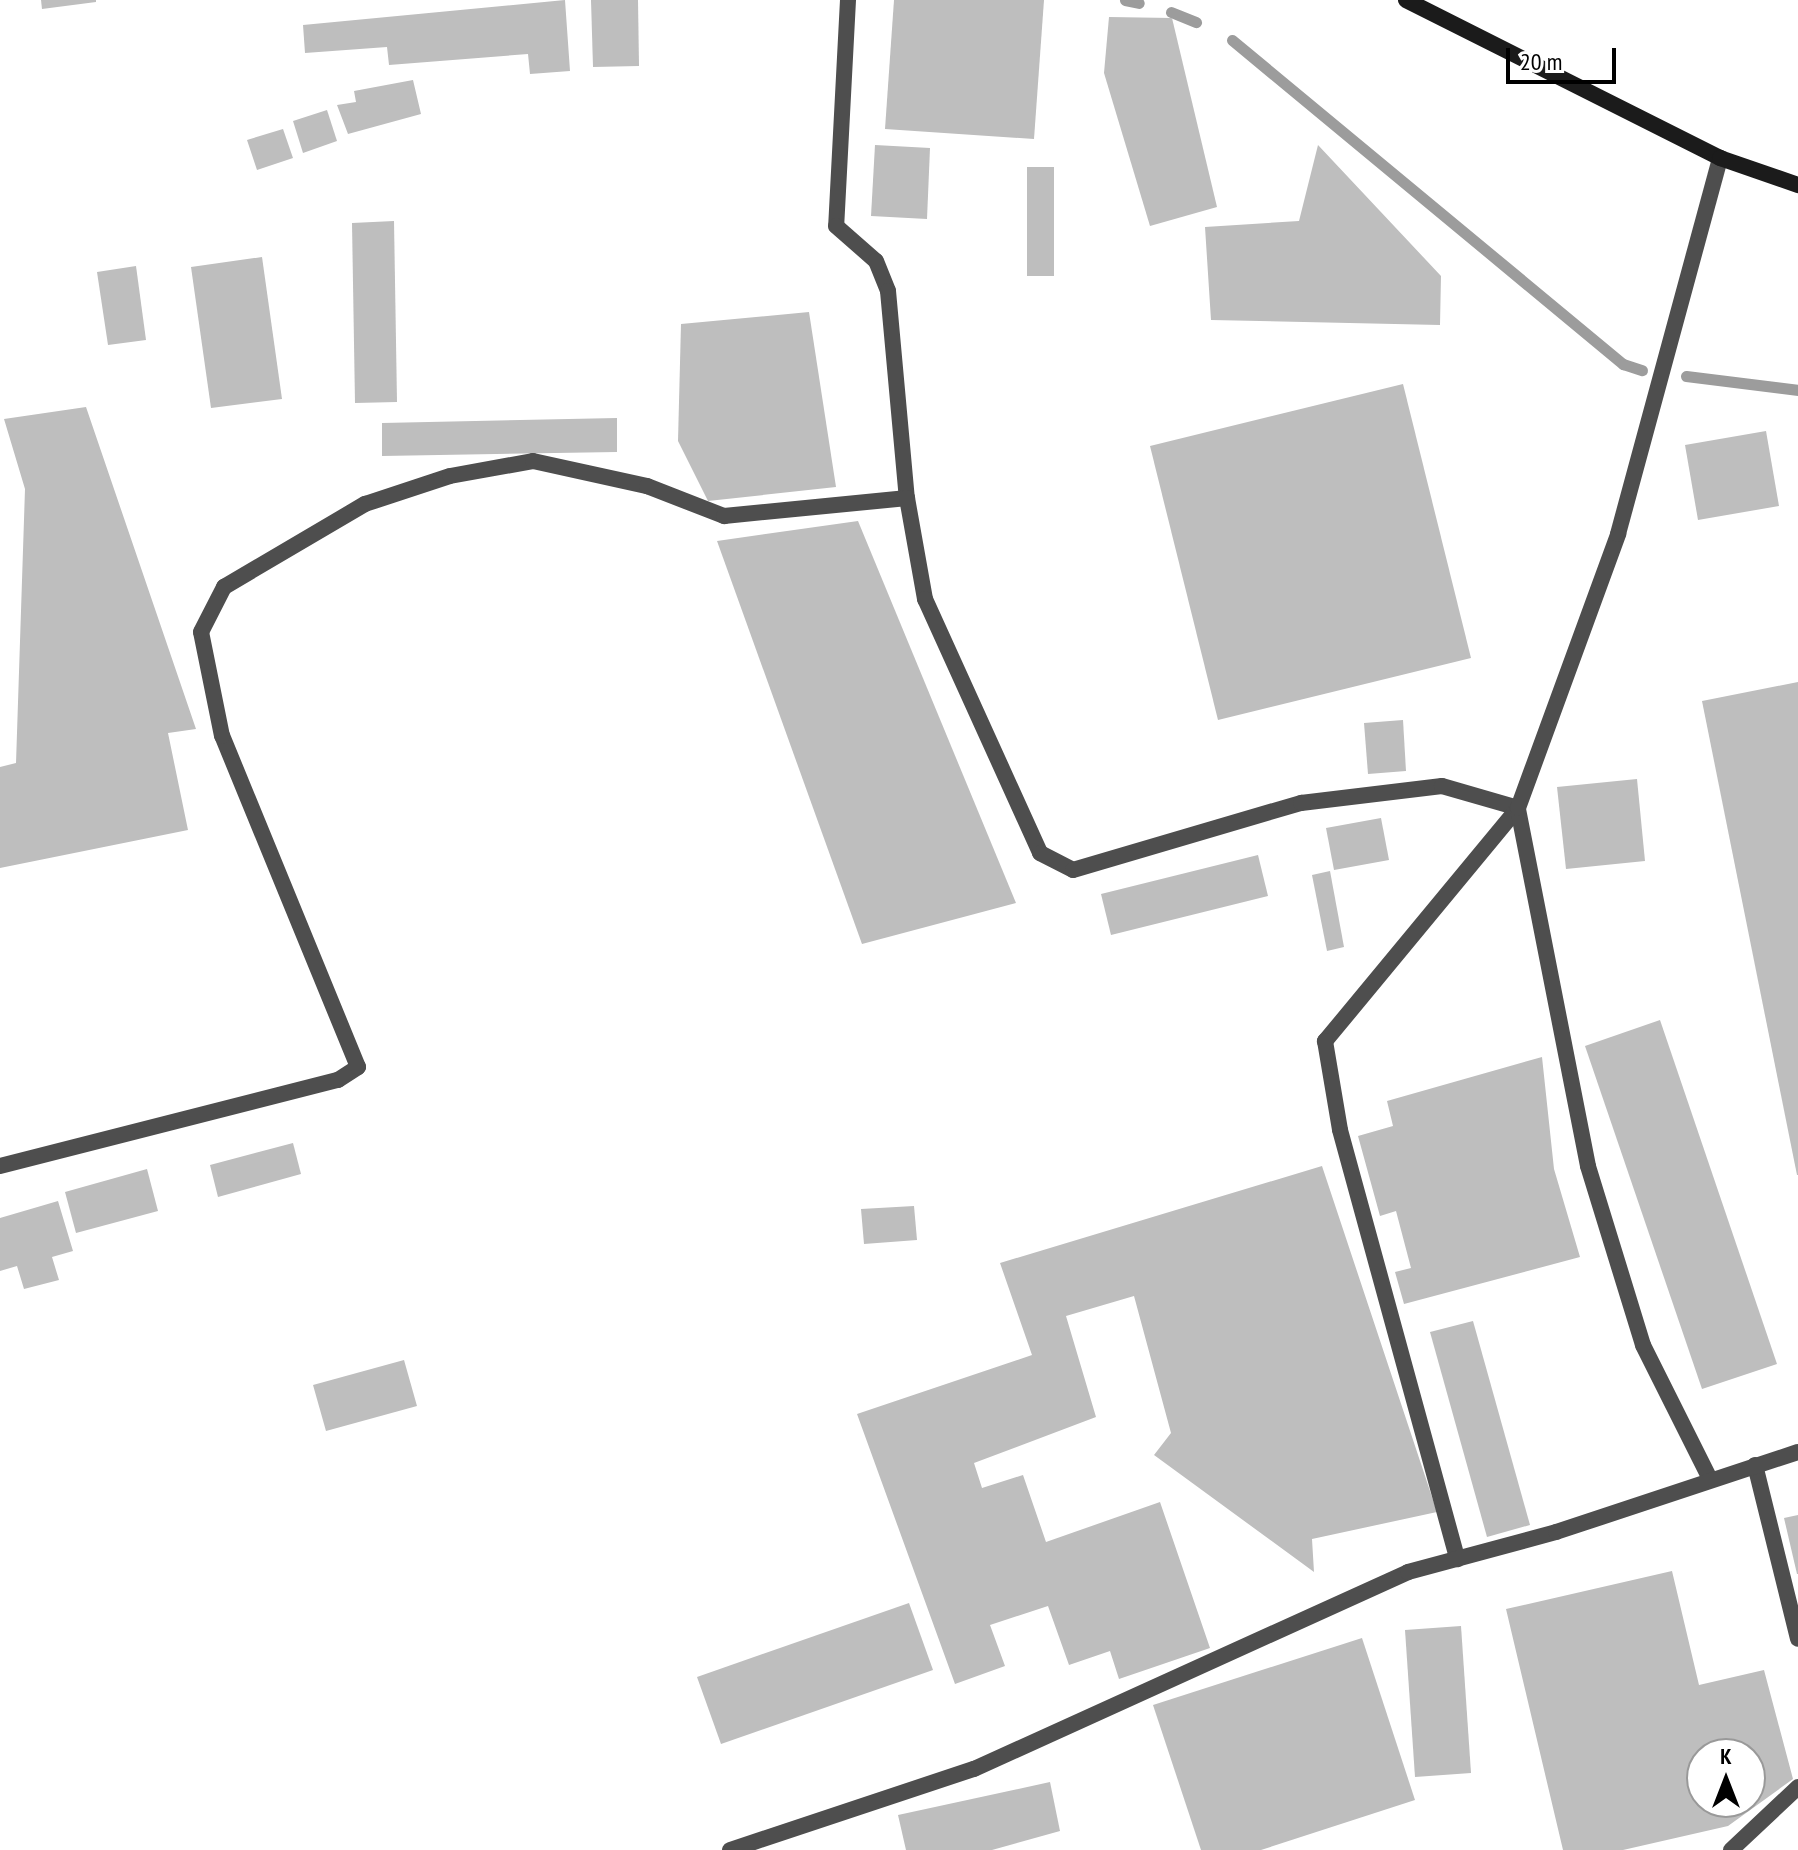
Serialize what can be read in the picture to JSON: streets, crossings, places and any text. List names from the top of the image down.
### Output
{
  "scale_bar": "20 m",
  "north": "top"
}
